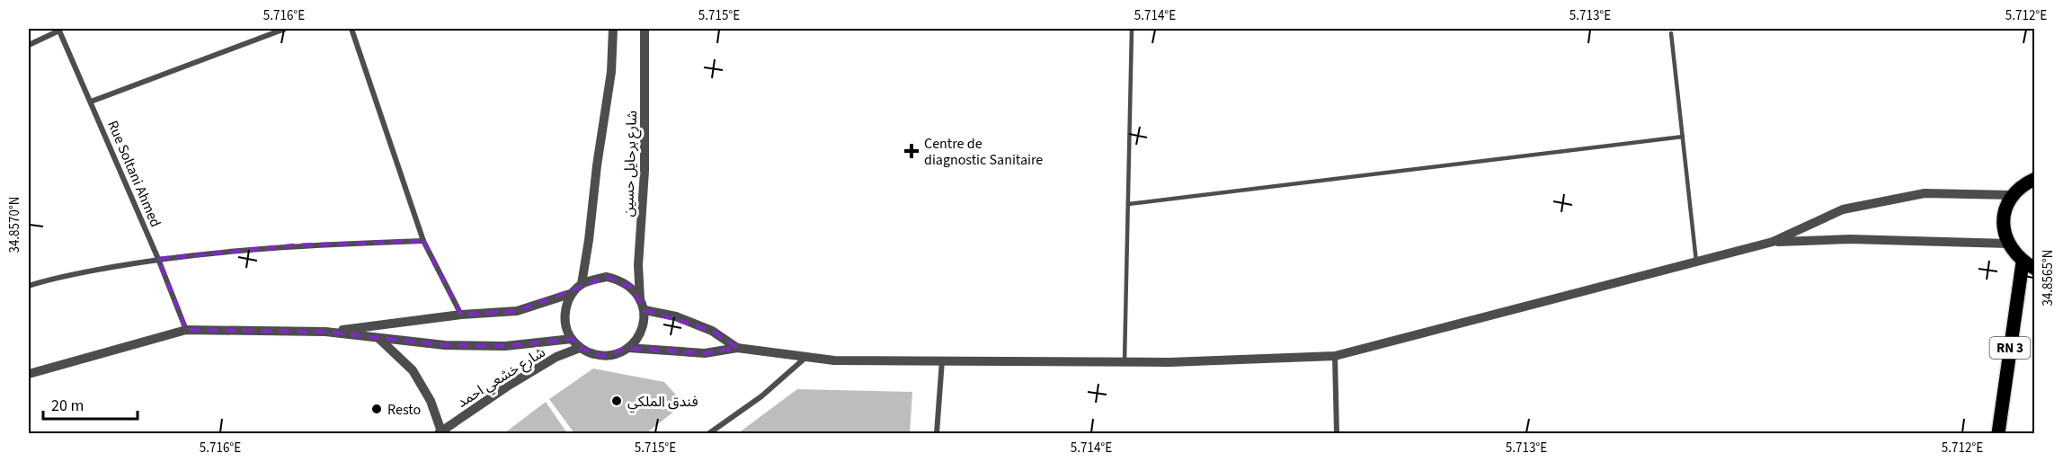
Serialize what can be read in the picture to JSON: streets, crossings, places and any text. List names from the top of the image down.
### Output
{
  "streets": {
    "main road": ["RN 3"],
    "street": ["شارع برحايل حسين", "Rue Soltani Ahmed", "شارع خشعي احمد"]
  },
  "crossings": [
    ["شارع برحايل حسين", "شارع خشعي احمد"]
  ],
  "places": {
    "health": ["Centre de diagnostic Sanitaire"],
    "other": ["فندق الملكي", "Resto"]
  },
  "scale_bar": "20 m",
  "coordinates": [
    "5.716°E",
    "5.715°E",
    "5.714°E",
    "5.713°E",
    "5.712°E",
    "34.8570°N",
    "34.8565°N"
  ]
}
